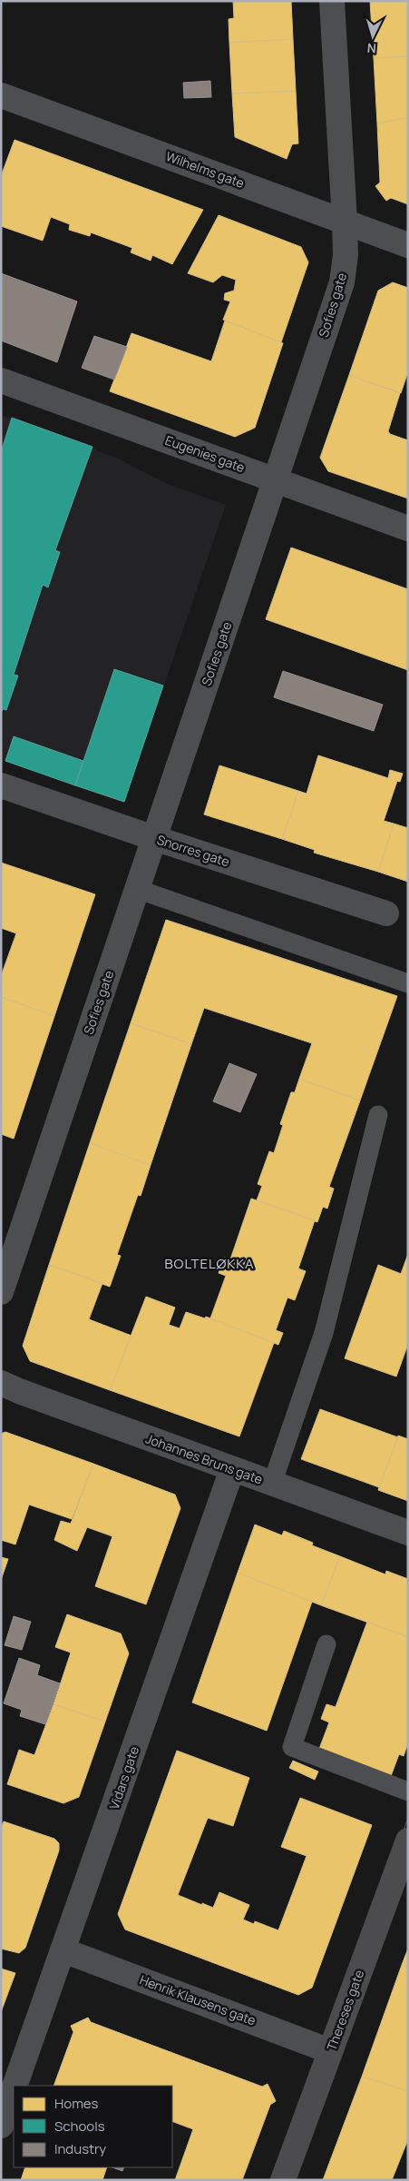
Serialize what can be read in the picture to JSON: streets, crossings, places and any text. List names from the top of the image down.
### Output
{
  "streets": {
    "main road": ["Thereses gate"],
    "street": [
      "Wilhelms gate",
      "Sofies gate",
      "Eugenies gate",
      "Snorres gate",
      "Johannes Bruns gate",
      "Vidars gate",
      "Henrik Klausens gate"
    ]
  },
  "crossings": [
    ["Wilhelms gate", "Sofies gate"],
    ["Sofies gate", "Eugenies gate"],
    ["Sofies gate", "Snorres gate"],
    ["Johannes Bruns gate", "Vidars gate"],
    ["Vidars gate", "Henrik Klausens gate"],
    ["Henrik Klausens gate", "Thereses gate"]
  ],
  "districts": ["BOLTELØKKA"],
  "legend": ["Homes", "Schools", "Industry"],
  "north": "bottom"
}
